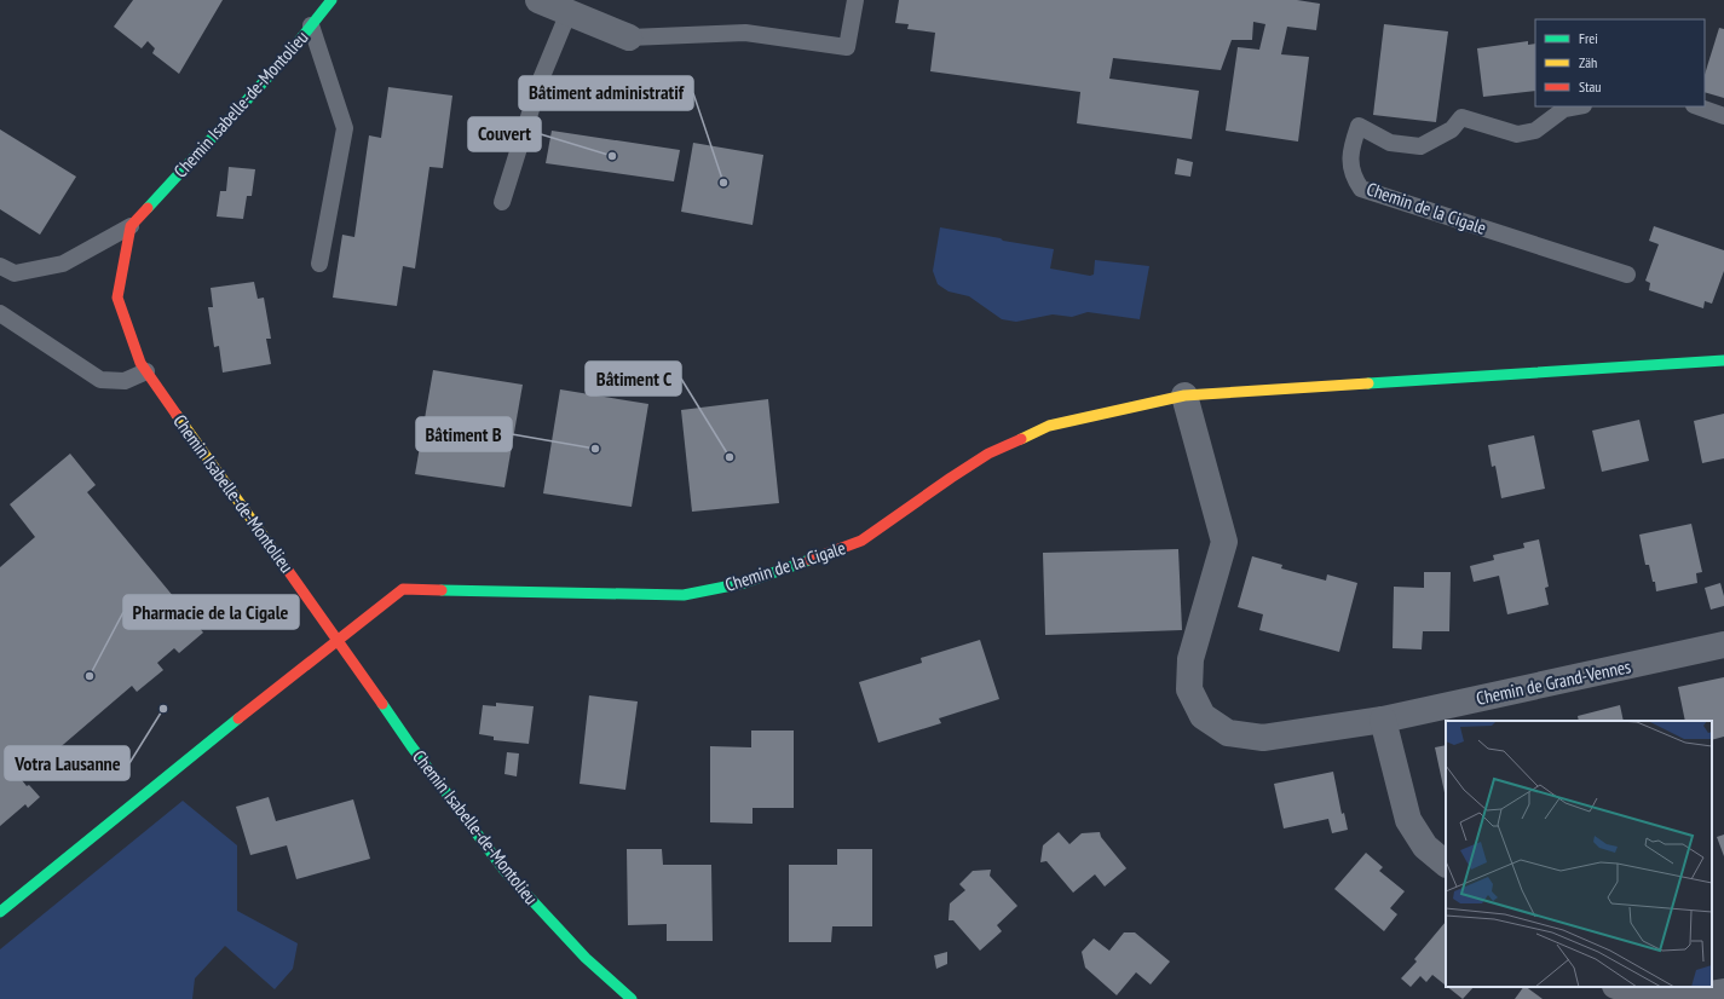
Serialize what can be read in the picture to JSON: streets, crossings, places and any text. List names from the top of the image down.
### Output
{
  "streets": {
    "street": ["Chemin Isabelle-de-Montolieu", "Chemin de la Cigale", "Chemin de Grand-Vennes"]
  },
  "crossings": [
    ["Chemin Isabelle-de-Montolieu", "Chemin de la Cigale"],
    ["Chemin de la Cigale", "Chemin de Grand-Vennes"]
  ],
  "places": [
    "Couvert",
    "Bâtiment administratif",
    "Bâtiment B",
    "Bâtiment C",
    "Pharmacie de la Cigale",
    "Votra Lausanne"
  ],
  "legend": ["Frei", "Zäh", "Stau"]
}
